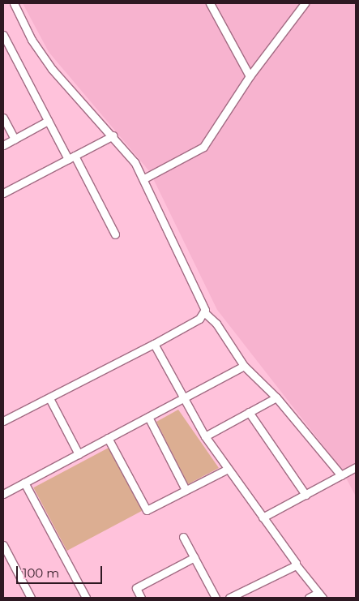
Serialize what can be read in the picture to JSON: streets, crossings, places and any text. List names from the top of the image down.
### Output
{
  "scale_bar": "100 m"
}
